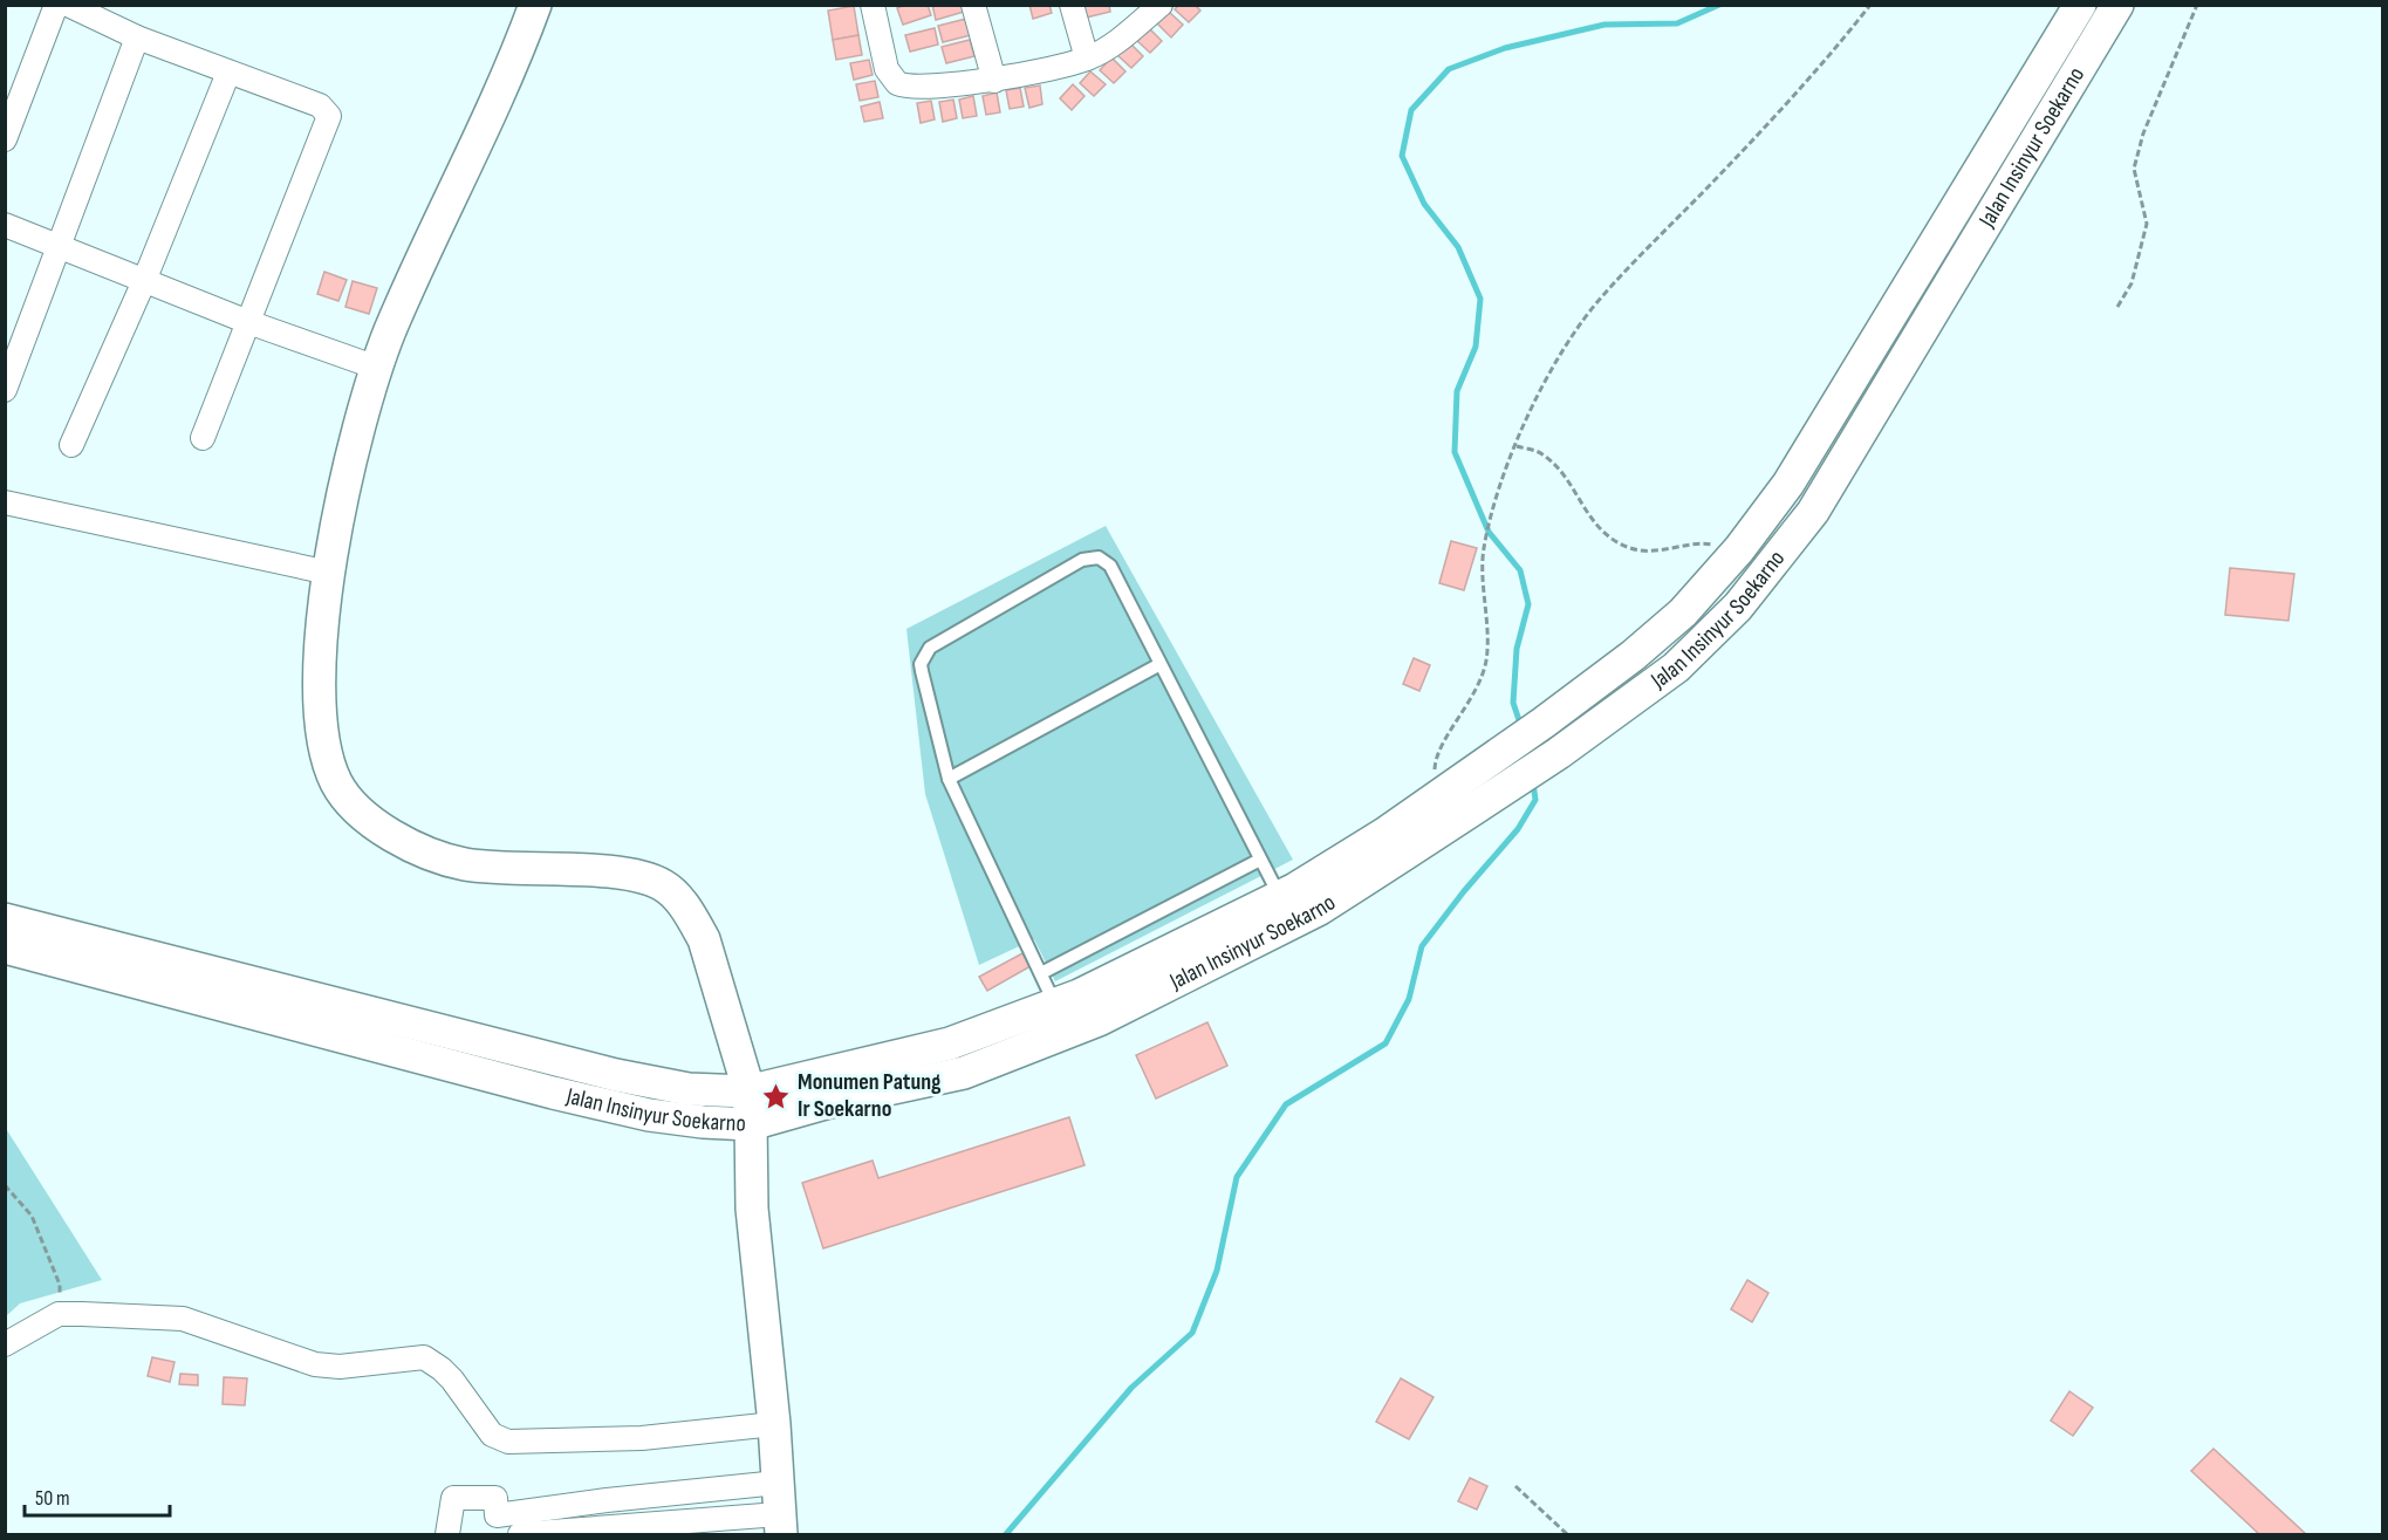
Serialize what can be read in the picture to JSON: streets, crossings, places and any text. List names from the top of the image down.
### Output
{
  "streets": {
    "main road": ["Jalan Insinyur Soekarno"]
  },
  "places": {
    "place": ["Monumen Patung Ir Soekarno"]
  },
  "scale_bar": "50 m"
}
